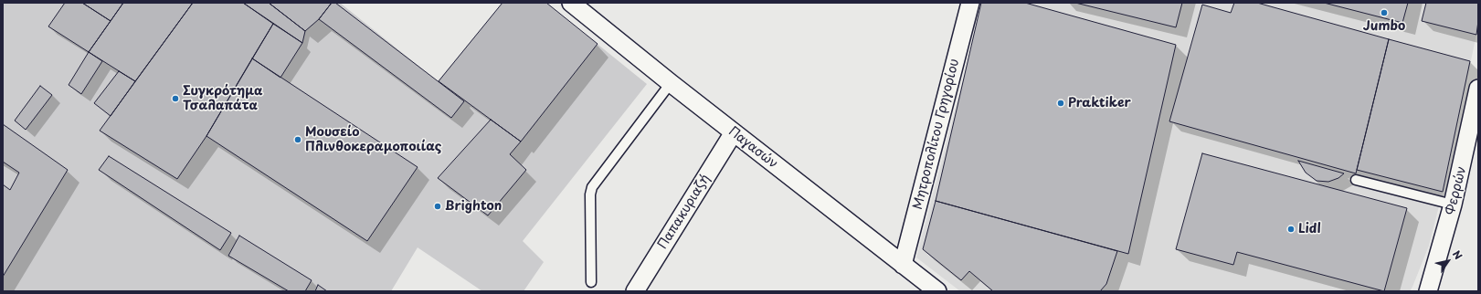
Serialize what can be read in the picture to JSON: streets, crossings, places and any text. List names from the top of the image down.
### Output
{
  "streets": {
    "street": [
      "Μητροπολίτου Γρηγορίου",
      "Παγασών",
      "Φερρών",
      "Παπακυριαζή"
    ]
  },
  "crossings": [
    ["Μητροπολίτου Γρηγορίου", "Παγασών"],
    ["Παγασών", "Παπακυριαζή"]
  ],
  "places": [
    "Jumbo",
    "Συγκρότημα Τσαλαπάτα",
    "Praktiker",
    "Μουσείο Πλινθοκεραμοποιίας",
    "Brighton",
    "Lidl"
  ],
  "north": "top right"
}
